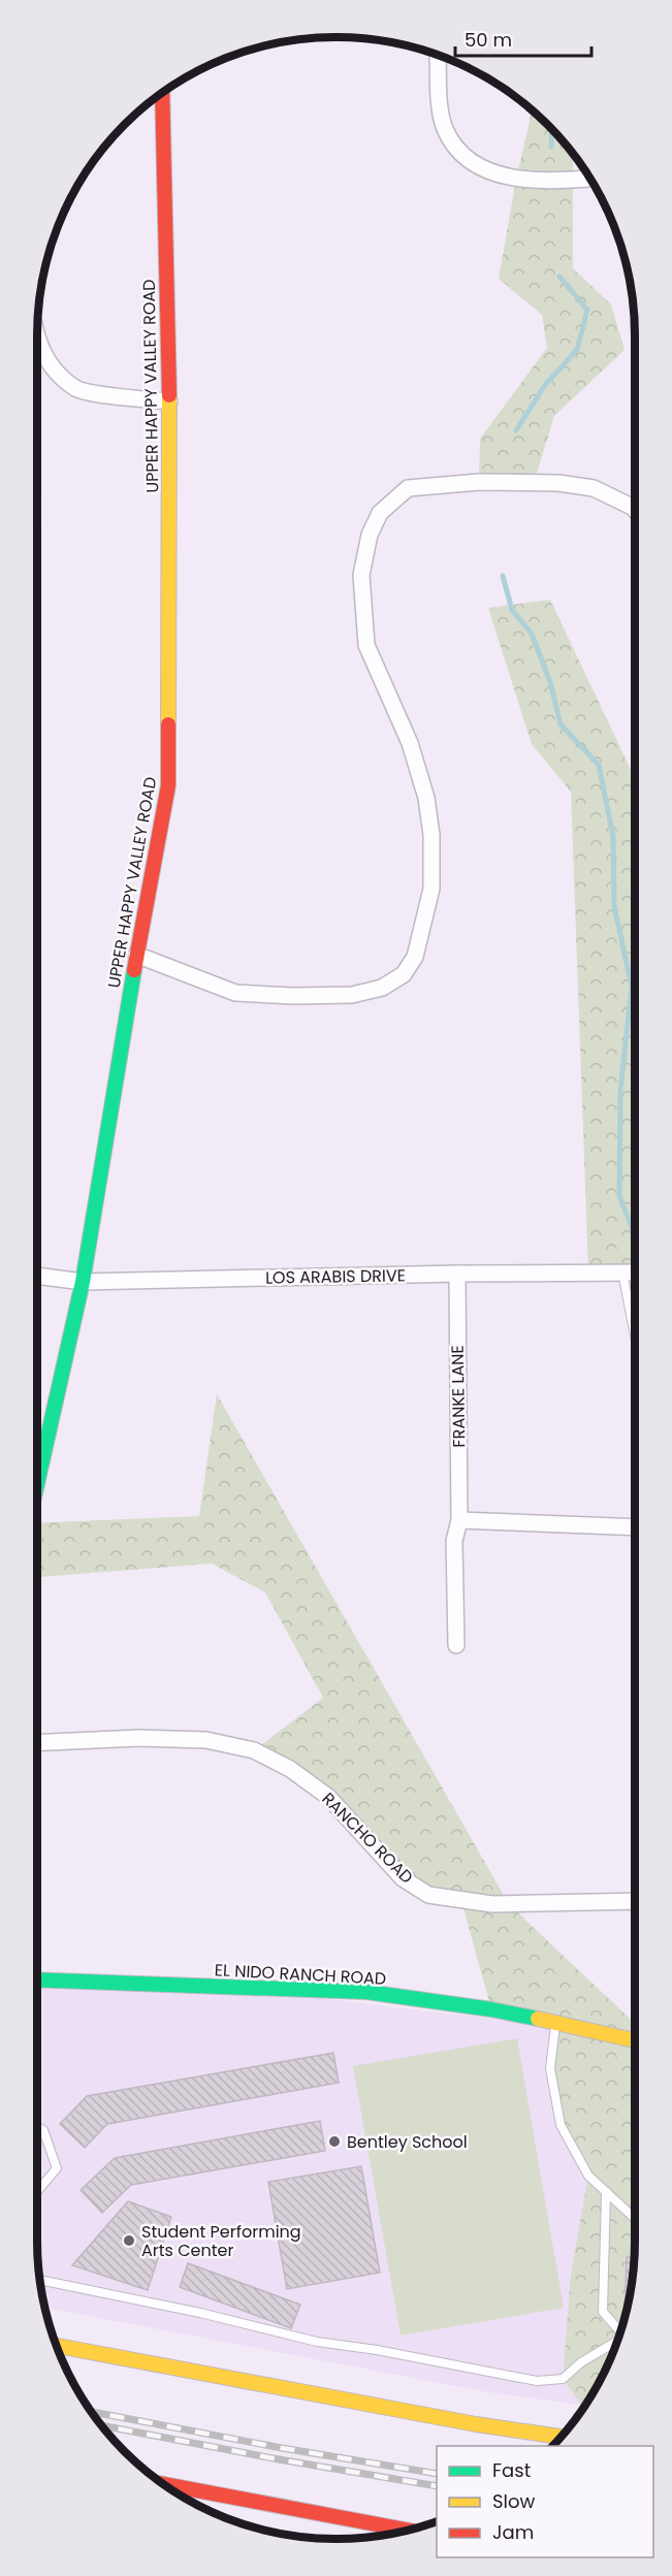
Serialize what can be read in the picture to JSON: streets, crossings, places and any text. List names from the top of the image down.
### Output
{
  "streets": {
    "main road": ["UPPER HAPPY VALLEY ROAD", "EL NIDO RANCH ROAD"],
    "street": ["LOS ARABIS DRIVE", "FRANKE LANE", "RANCHO ROAD"]
  },
  "crossings": [
    ["UPPER HAPPY VALLEY ROAD", "LOS ARABIS DRIVE"],
    ["LOS ARABIS DRIVE", "FRANKE LANE"]
  ],
  "places": ["Bentley School", "Student Performing Arts Center"],
  "legend": ["Fast", "Slow", "Jam"],
  "scale_bar": "50 m"
}
